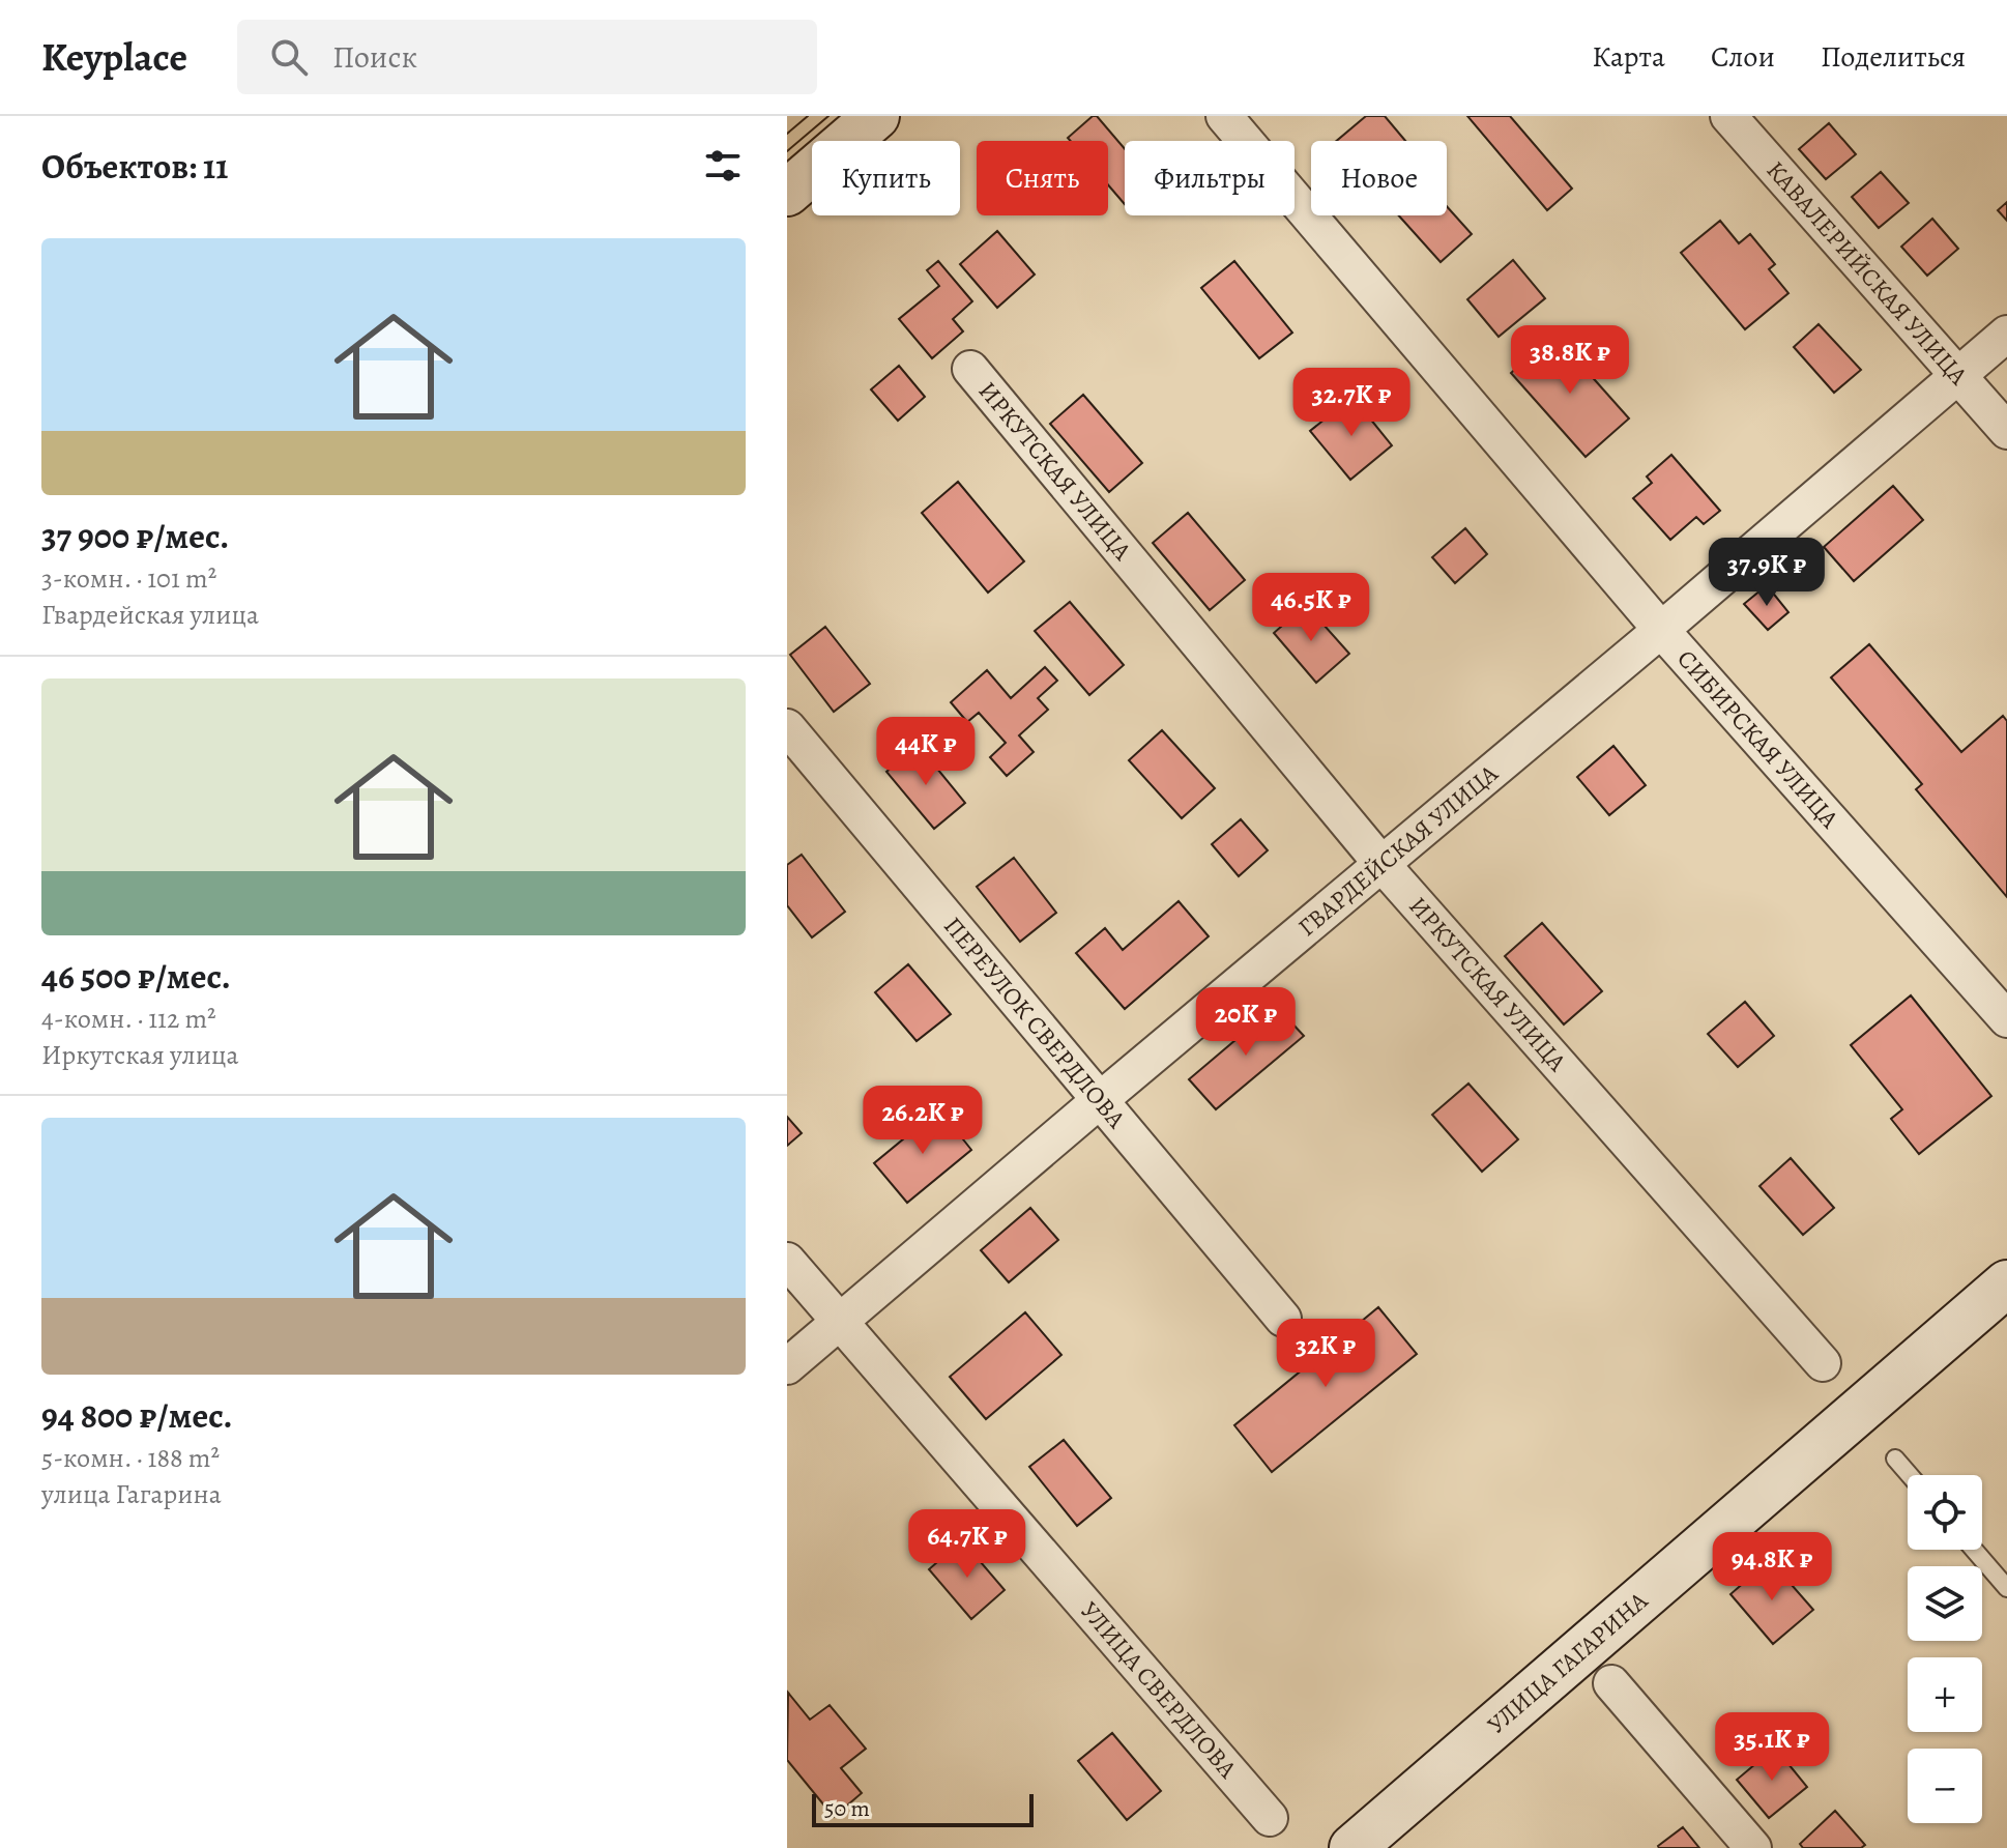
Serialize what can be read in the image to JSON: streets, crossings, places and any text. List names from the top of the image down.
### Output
{
  "streets": {
    "street": [
      "КАВАЛЕРИЙСКАЯ УЛИЦА",
      "ИРКУТСКАЯ УЛИЦА",
      "СИБИРСКАЯ УЛИЦА",
      "ГВАРДЕЙСКАЯ УЛИЦА",
      "ПЕРЕУЛОК СВЕРДЛОВА",
      "УЛИЦА ГАГАРИНА",
      "УЛИЦА СВЕРДЛОВА"
    ]
  },
  "crossings": [
    ["КАВАЛЕРИЙСКАЯ УЛИЦА", "ГВАРДЕЙСКАЯ УЛИЦА"],
    ["ИРКУТСКАЯ УЛИЦА", "ГВАРДЕЙСКАЯ УЛИЦА"],
    ["СИБИРСКАЯ УЛИЦА", "ГВАРДЕЙСКАЯ УЛИЦА"],
    ["ГВАРДЕЙСКАЯ УЛИЦА", "ПЕРЕУЛОК СВЕРДЛОВА"],
    ["ГВАРДЕЙСКАЯ УЛИЦА", "УЛИЦА СВЕРДЛОВА"]
  ],
  "scale_bar": "50 m",
  "page": {
    "header": "Keyplace",
    "search": "Поиск",
    "nav": ["Карта", "Слои", "Поделиться"],
    "heading": "Объектов: 11",
    "chip": [
      "Купить",
      "Снять",
      "Фильтры",
      "Новое"
    ],
    "list": [
      {
        "name": "37 900 ₽/мес.",
        "note": "3-комн. · 101 m² · Гвардейская улица"
      },
      {
        "name": "46 500 ₽/мес.",
        "note": "4-комн. · 112 m² · Иркутская улица"
      },
      {
        "name": "94 800 ₽/мес.",
        "note": "5-комн. · 188 m² · улица Гагарина"
      }
    ],
    "price": [
      "38.8K ₽",
      "32.7K ₽",
      "37.9K ₽",
      "46.5K ₽",
      "44K ₽",
      "20K ₽",
      "26.2K ₽",
      "32K ₽",
      "64.7K ₽",
      "94.8K ₽",
      "35.1K ₽"
    ],
    "map_buttons": ["+", "−"],
    "scale": "50 m"
  }
}
